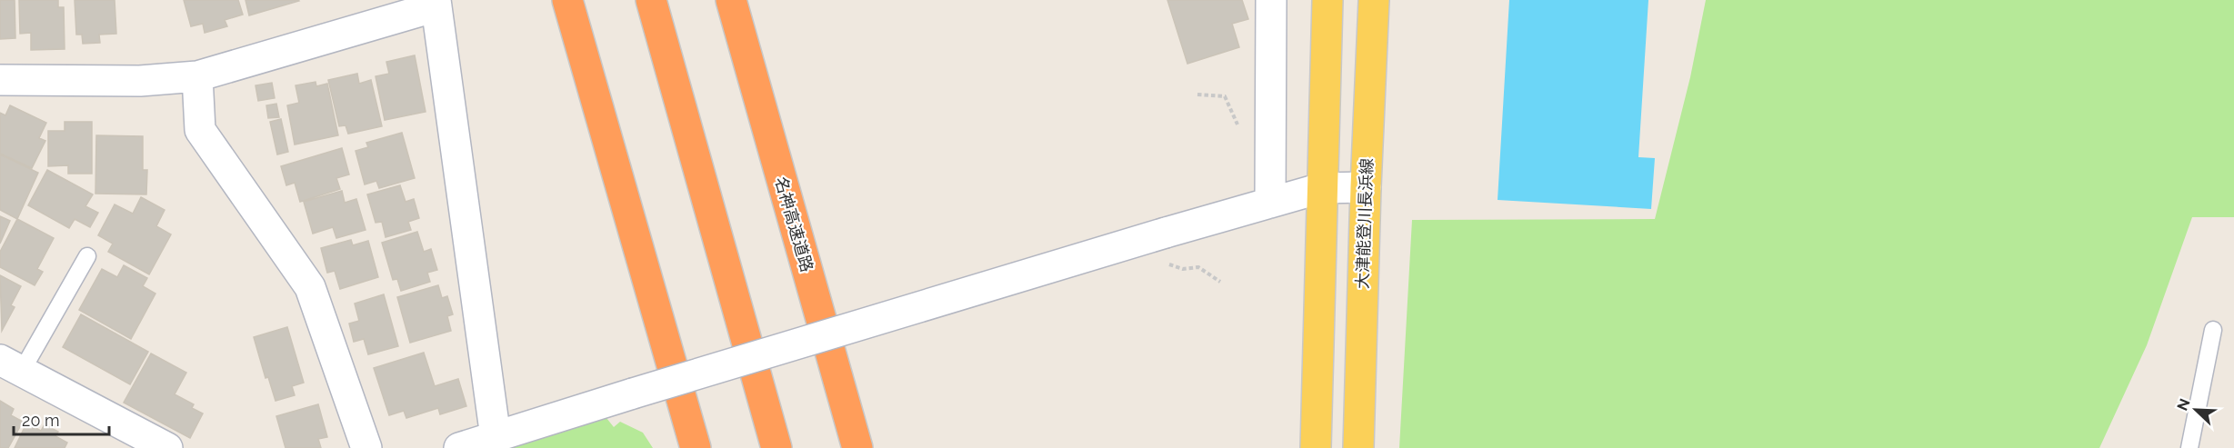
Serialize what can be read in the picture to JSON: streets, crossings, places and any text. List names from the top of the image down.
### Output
{
  "streets": {
    "highway": ["名神高速道路"],
    "main road": ["大津能登川長浜線"]
  },
  "scale_bar": "20 m",
  "north": "top left"
}
